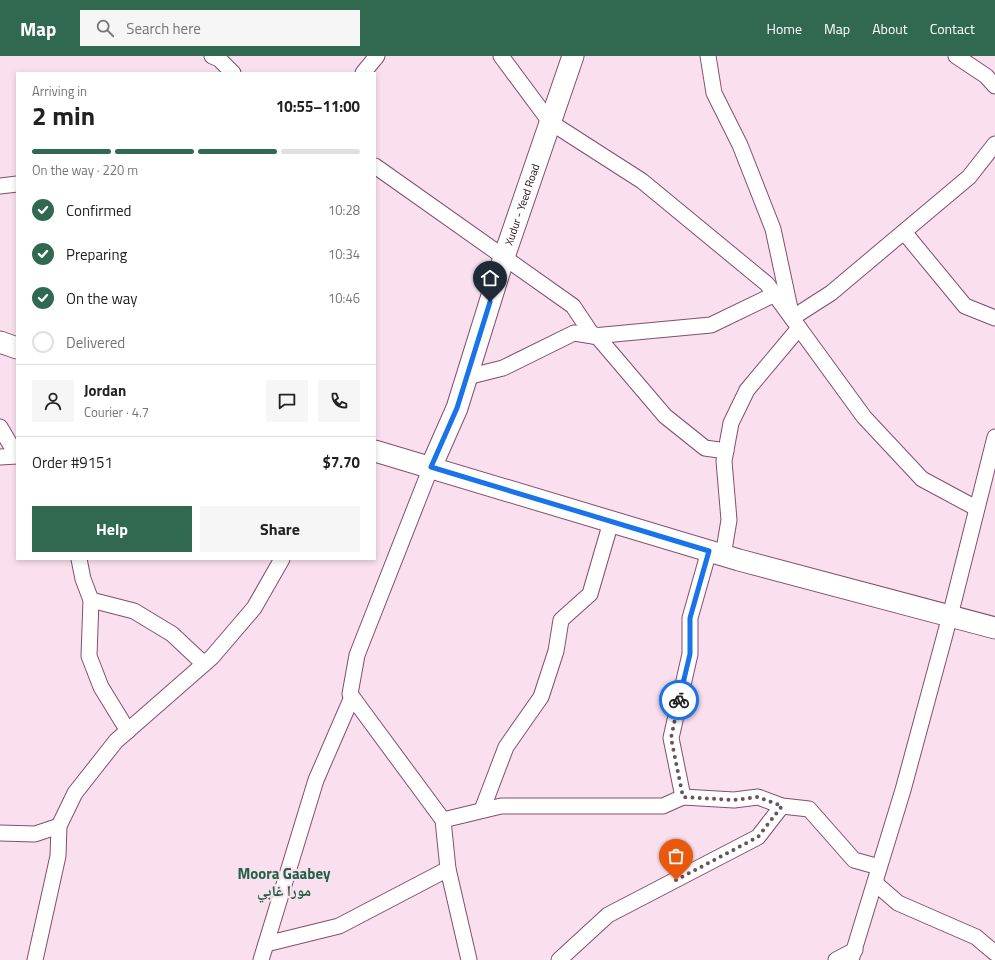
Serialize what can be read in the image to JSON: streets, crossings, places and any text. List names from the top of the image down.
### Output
{
  "streets": {
    "main road": ["Xudur - Yeed Road"]
  },
  "districts": ["Moora Gaabey مورا غابي"],
  "page": {
    "header": "Map",
    "search": "Search here",
    "nav": [
      "Home",
      "Map",
      "About",
      "Contact"
    ],
    "heading": ["2 min", "Arriving in", "10:55–11:00"],
    "panel": [
      "Jordan",
      "Courier · 4.7",
      "Order #9151",
      "$7.70"
    ],
    "bar": "On the way · 220 m",
    "list": [
      ["Confirmed", "10:28"],
      ["Preparing", "10:34"],
      ["On the way", "10:46"],
      "Delivered"
    ],
    "buttons": ["Help", "Share"]
  }
}
